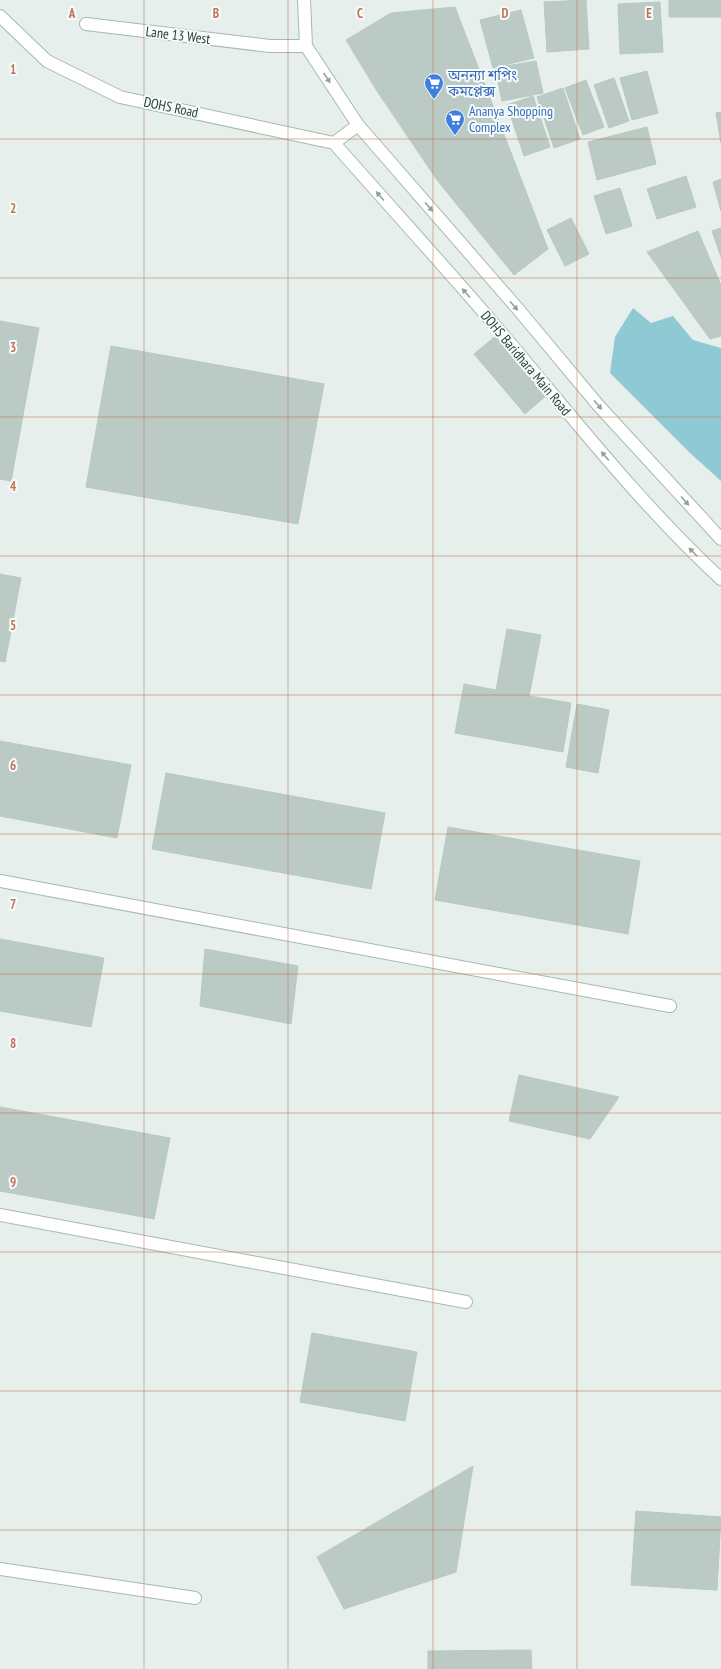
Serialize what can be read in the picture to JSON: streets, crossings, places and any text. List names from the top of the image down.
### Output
{
  "streets": {
    "street": ["Lane 13 West", "DOHS Road", "DOHS Baridhara Main Road"]
  },
  "crossings": [
    ["Lane 13 West", "DOHS Baridhara Main Road"],
    ["DOHS Road", "DOHS Baridhara Main Road"]
  ],
  "places": {
    "supermarket": ["অনন্যা শপিং কমপ্লেক্স", "Ananya Shopping Complex"]
  },
  "grid": {
    "columns": [
      "A",
      "B",
      "C",
      "D",
      "E"
    ],
    "rows": [
      "1",
      "2",
      "3",
      "4",
      "5",
      "6",
      "7",
      "8",
      "9"
    ]
  }
}
